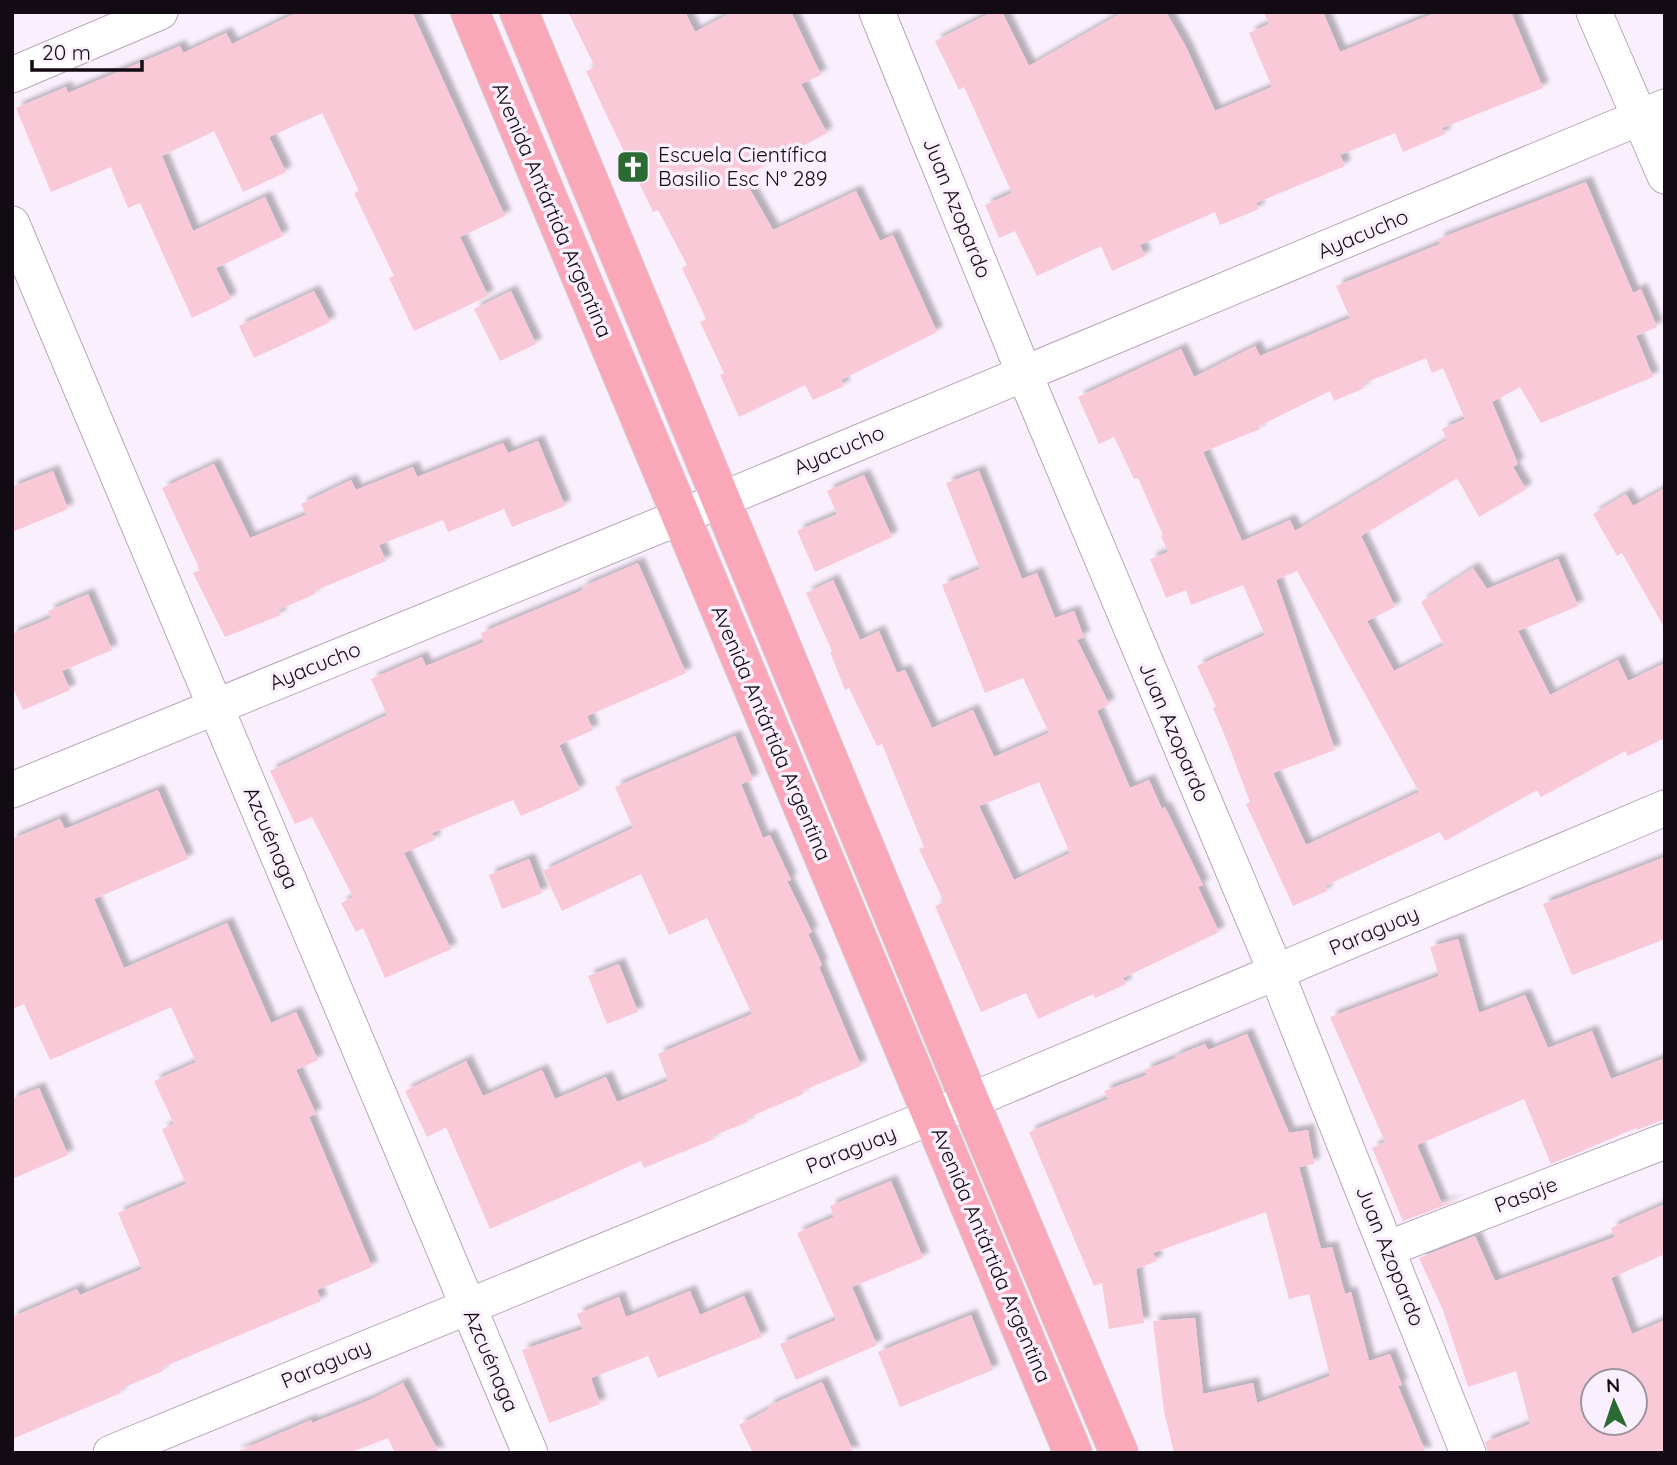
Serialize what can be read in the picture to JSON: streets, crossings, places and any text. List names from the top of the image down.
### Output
{
  "streets": {
    "main road": ["Avenida Antártida Argentina"],
    "street": [
      "Juan Azopardo",
      "Ayacucho",
      "Azcuénaga",
      "Paraguay",
      "Pasaje"
    ]
  },
  "crossings": [
    ["Juan Azopardo", "Ayacucho"],
    ["Juan Azopardo", "Paraguay"],
    ["Juan Azopardo", "Pasaje"],
    ["Avenida Antártida Argentina", "Ayacucho"],
    ["Avenida Antártida Argentina", "Paraguay"],
    ["Ayacucho", "Azcuénaga"],
    ["Azcuénaga", "Paraguay"]
  ],
  "places": {
    "church": ["Escuela Científica Basilio Esc N° 289"]
  },
  "scale_bar": "20 m",
  "north": "top"
}
